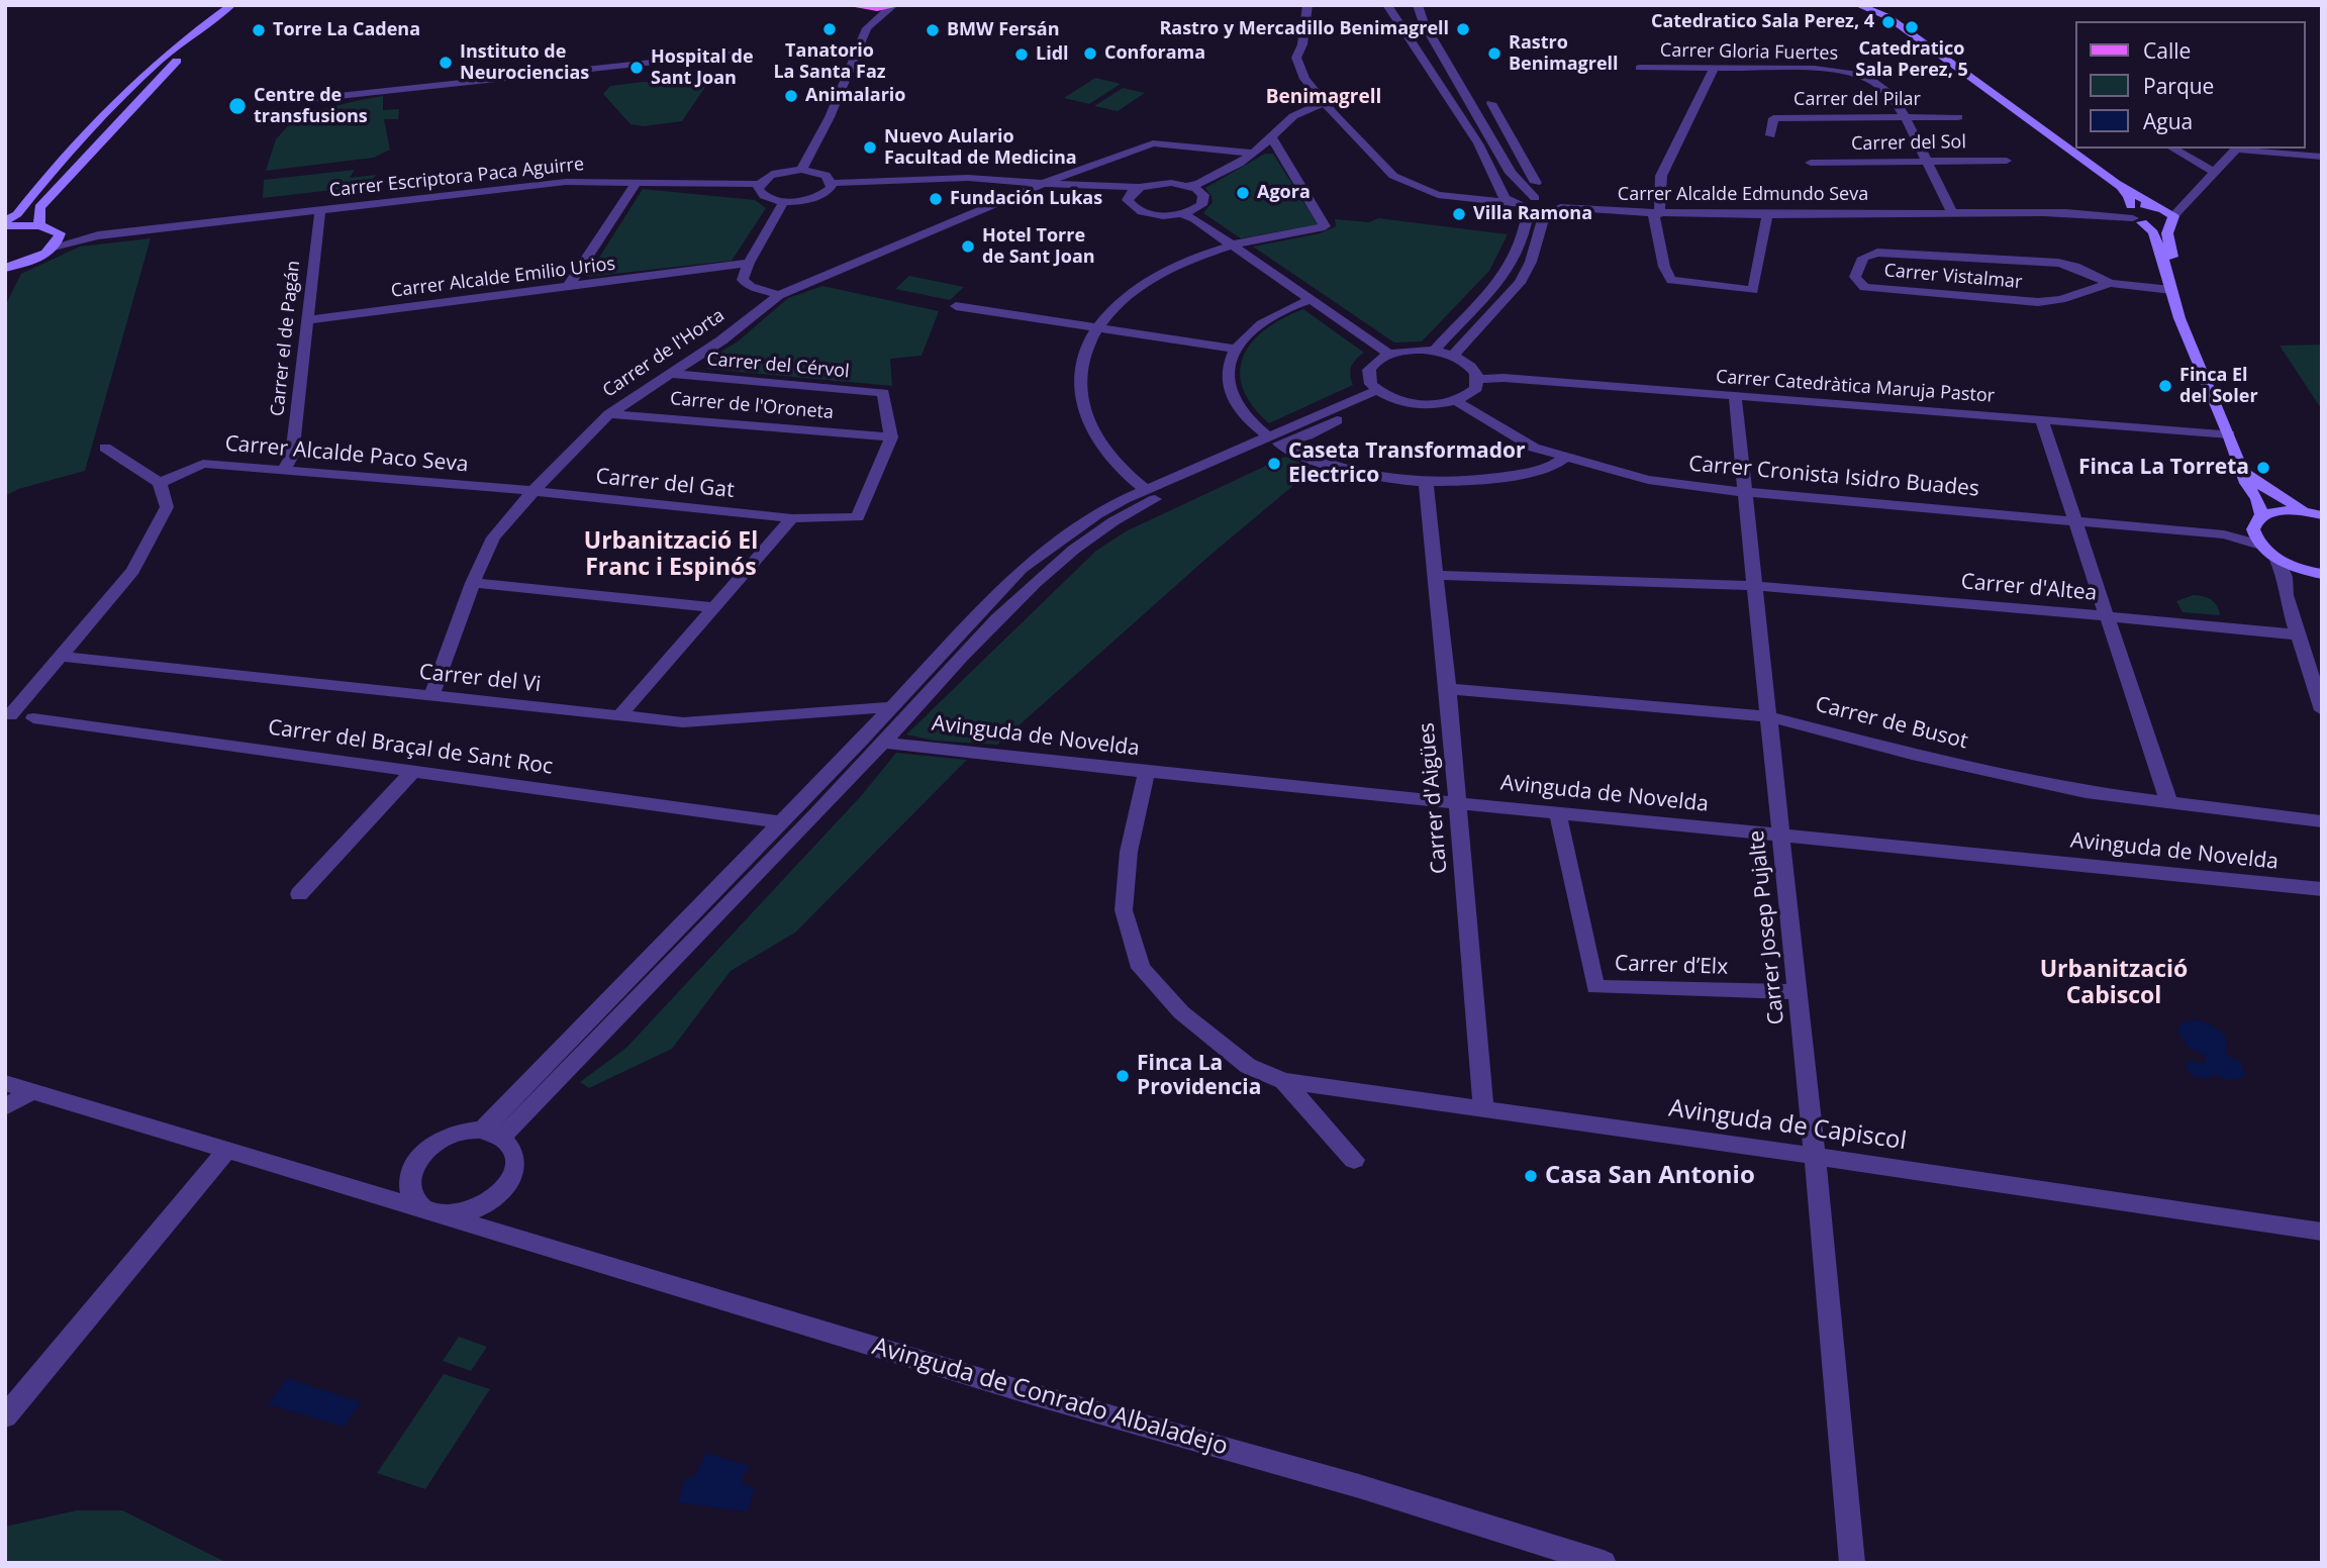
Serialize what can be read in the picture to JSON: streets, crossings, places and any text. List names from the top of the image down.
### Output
{
  "streets": {
    "street": [
      "Carrer Gloria Fuertes",
      "Carrer del Pilar",
      "Carrer del Sol",
      "Carrer Escriptora Paca Aguirre",
      "Carrer Alcalde Edmundo Seva",
      "Carrer Vistalmar",
      "Carrer Alcalde Emilio Urios",
      "Carrer el de Pagán",
      "Carrer de l'Horta",
      "Carrer del Cérvol",
      "Carrer Catedràtica Maruja Pastor",
      "Carrer de l'Oroneta",
      "Carrer Alcalde Paco Seva",
      "Carrer Cronista Isidro Buades",
      "Carrer del Gat",
      "Carrer d'Altea",
      "Carrer del Vi",
      "Carrer de Busot",
      "Avinguda de Novelda",
      "Carrer del Braçal de Sant Roc",
      "Carrer d'Aigües",
      "Carrer Josep Pujalte",
      "Carrer d’Elx",
      "Avinguda de Capiscol",
      "Avinguda de Conrado Albaladejo"
    ]
  },
  "crossings": [
    ["Carrer Gloria Fuertes", "Carrer del Pilar"],
    ["Carrer Escriptora Paca Aguirre", "Carrer el de Pagán"],
    ["Carrer Alcalde Emilio Urios", "Carrer el de Pagán"],
    ["Carrer Alcalde Emilio Urios", "Carrer de l'Horta"],
    ["Carrer el de Pagán", "Carrer Alcalde Paco Seva"],
    ["Carrer de l'Horta", "Carrer del Cérvol"],
    ["Carrer de l'Horta", "Carrer de l'Oroneta"],
    ["Carrer de l'Horta", "Carrer Alcalde Paco Seva"],
    ["Carrer de l'Horta", "Carrer del Gat"],
    ["Carrer de l'Horta", "Carrer del Vi"],
    ["Carrer del Cérvol", "Carrer de l'Oroneta"],
    ["Carrer del Cérvol", "Carrer del Gat"],
    ["Carrer Catedràtica Maruja Pastor", "Carrer Josep Pujalte"],
    ["Carrer de l'Oroneta", "Carrer del Gat"],
    ["Carrer Alcalde Paco Seva", "Carrer del Gat"],
    ["Carrer Cronista Isidro Buades", "Carrer Josep Pujalte"],
    ["Carrer d'Altea", "Carrer d'Aigües"],
    ["Carrer d'Altea", "Carrer Josep Pujalte"],
    ["Carrer de Busot", "Carrer d'Aigües"],
    ["Carrer de Busot", "Carrer Josep Pujalte"],
    ["Avinguda de Novelda", "Carrer d'Aigües"],
    ["Avinguda de Novelda", "Carrer Josep Pujalte"],
    ["Avinguda de Novelda", "Carrer d’Elx"],
    ["Avinguda de Novelda", "Avinguda de Capiscol"],
    ["Carrer d'Aigües", "Avinguda de Capiscol"],
    ["Carrer Josep Pujalte", "Carrer d’Elx"],
    ["Carrer Josep Pujalte", "Avinguda de Capiscol"]
  ],
  "districts": ["Benimagrell", "Urbanització El Franc i Espinós", "Urbanització Cabiscol"],
  "places": [
    "Catedratico Sala Perez, 4",
    "Catedratico Sala Perez, 5",
    "Tanatorio La Santa Faz",
    "Rastro y Mercadillo Benimagrell",
    "Torre La Cadena",
    "BMW Fersán",
    "Conforama",
    "Rastro Benimagrell",
    "Lidl",
    "Instituto de Neurociencias",
    "Hospital de Sant Joan",
    "Animalario",
    "Centre de transfusions",
    "Nuevo Aulario Facultad de Medicina",
    "Agora",
    "Fundación Lukas",
    "Villa Ramona",
    "Hotel Torre de Sant Joan",
    "Finca El del Soler",
    "Caseta Transformador Electrico",
    "Finca La Torreta",
    "Finca La Providencia",
    "Casa San Antonio"
  ],
  "legend": ["Calle", "Parque", "Agua"]
}
